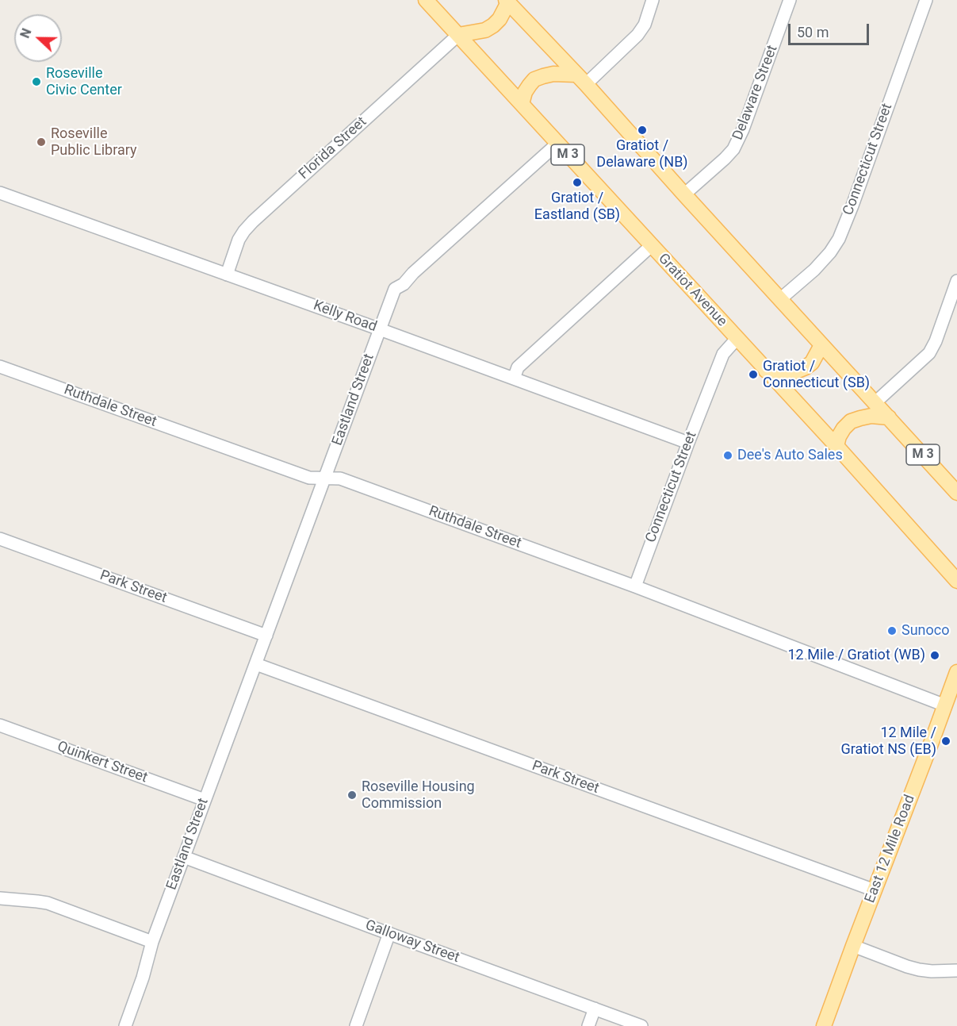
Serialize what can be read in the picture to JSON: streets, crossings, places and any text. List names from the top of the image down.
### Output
{
  "streets": {
    "main road": ["M 3", "Gratiot Avenue", "East 12 Mile Road"],
    "street": [
      "Delaware Street",
      "Florida Street",
      "Connecticut Street",
      "Kelly Road",
      "Eastland Street",
      "Ruthdale Street",
      "Park Street",
      "Quinkert Street",
      "Galloway Street"
    ]
  },
  "crossings": [
    ["Delaware Street", "M 3"],
    ["Florida Street", "Gratiot Avenue"],
    ["Florida Street", "Kelly Road"],
    ["M 3", "Connecticut Street"],
    ["Connecticut Street", "Gratiot Avenue"],
    ["Connecticut Street", "Kelly Road"],
    ["Connecticut Street", "Ruthdale Street"],
    ["Gratiot Avenue", "Eastland Street"],
    ["Kelly Road", "Eastland Street"],
    ["Eastland Street", "Ruthdale Street"],
    ["Eastland Street", "Park Street"],
    ["Eastland Street", "Quinkert Street"],
    ["Eastland Street", "Galloway Street"],
    ["Ruthdale Street", "East 12 Mile Road"],
    ["Park Street", "East 12 Mile Road"]
  ],
  "places": [
    "Roseville Civic Center",
    "Gratiot / Delaware (NB)",
    "Roseville Public Library",
    "Gratiot / Eastland (SB)",
    "Gratiot / Connecticut (SB)",
    "Dee's Auto Sales",
    "Sunoco",
    "12 Mile / Gratiot (WB)",
    "12 Mile / Gratiot NS (EB)",
    "Roseville Housing Commission"
  ],
  "scale_bar": "50 m",
  "north": "left"
}
